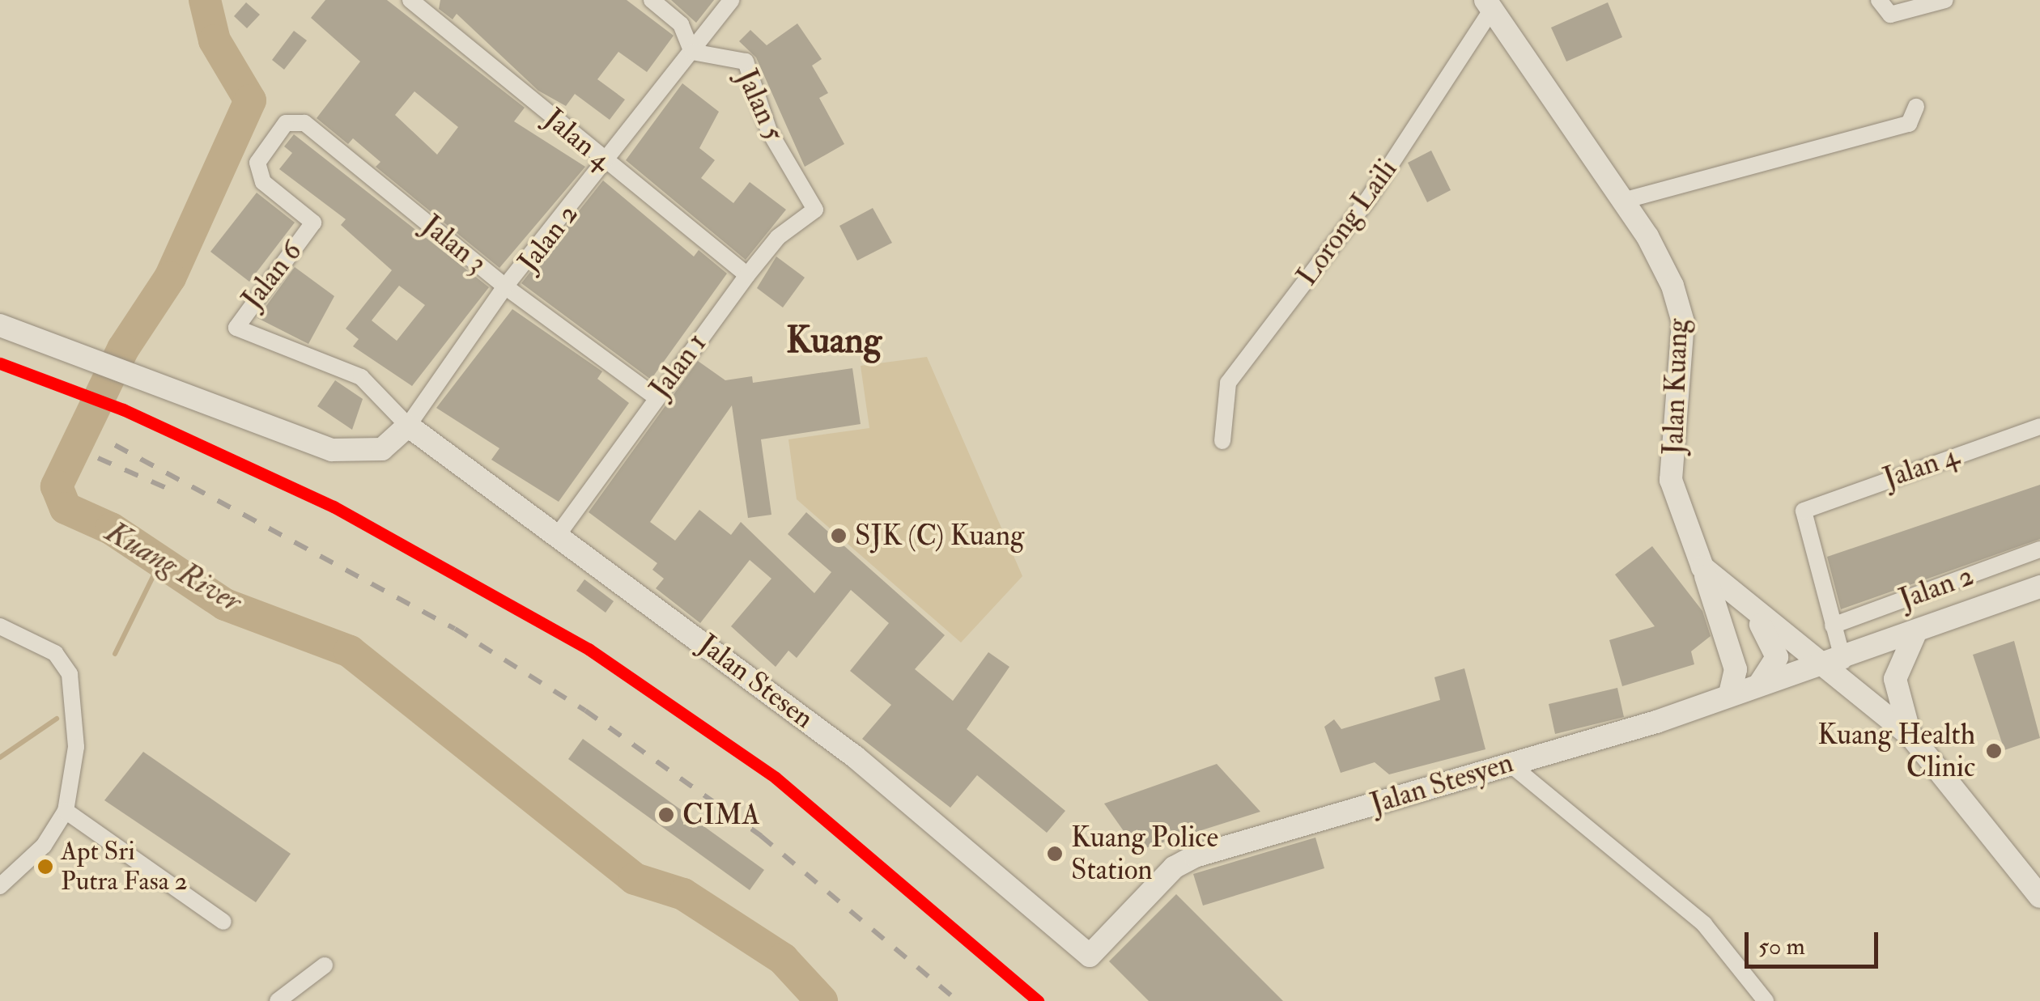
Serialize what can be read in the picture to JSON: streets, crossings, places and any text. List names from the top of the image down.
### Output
{
  "streets": {
    "main road": ["Jalan Kuang", "Jalan Stesen", "Jalan Stesyen"],
    "street": [
      "Jalan 5",
      "Jalan 4",
      "Lorong Laili",
      "Jalan 2",
      "Jalan 3",
      "Jalan 6",
      "Jalan 1"
    ]
  },
  "crossings": [
    ["Jalan 5", "Jalan 2"],
    ["Jalan 5", "Jalan 1"],
    ["Jalan 4", "Jalan 2"],
    ["Jalan 4", "Jalan 1"],
    ["Lorong Laili", "Jalan Kuang"],
    ["Jalan 2", "Jalan 3"],
    ["Jalan 2", "Jalan 6"],
    ["Jalan 2", "Jalan Stesen"],
    ["Jalan 3", "Jalan 6"],
    ["Jalan 3", "Jalan 1"],
    ["Jalan 6", "Jalan Stesen"],
    ["Jalan 1", "Jalan Stesen"],
    ["Jalan Kuang", "Jalan Stesyen"],
    ["Jalan Stesen", "Jalan Stesyen"]
  ],
  "districts": ["Kuang"],
  "water": ["Kuang River"],
  "places": [
    "SJK (C) Kuang",
    "Kuang Health Clinic",
    "CIMA",
    "Kuang Police Station",
    "Apt Sri Putra Fasa 2"
  ],
  "lines": ["rail line 2"],
  "scale_bar": "50 m"
}
